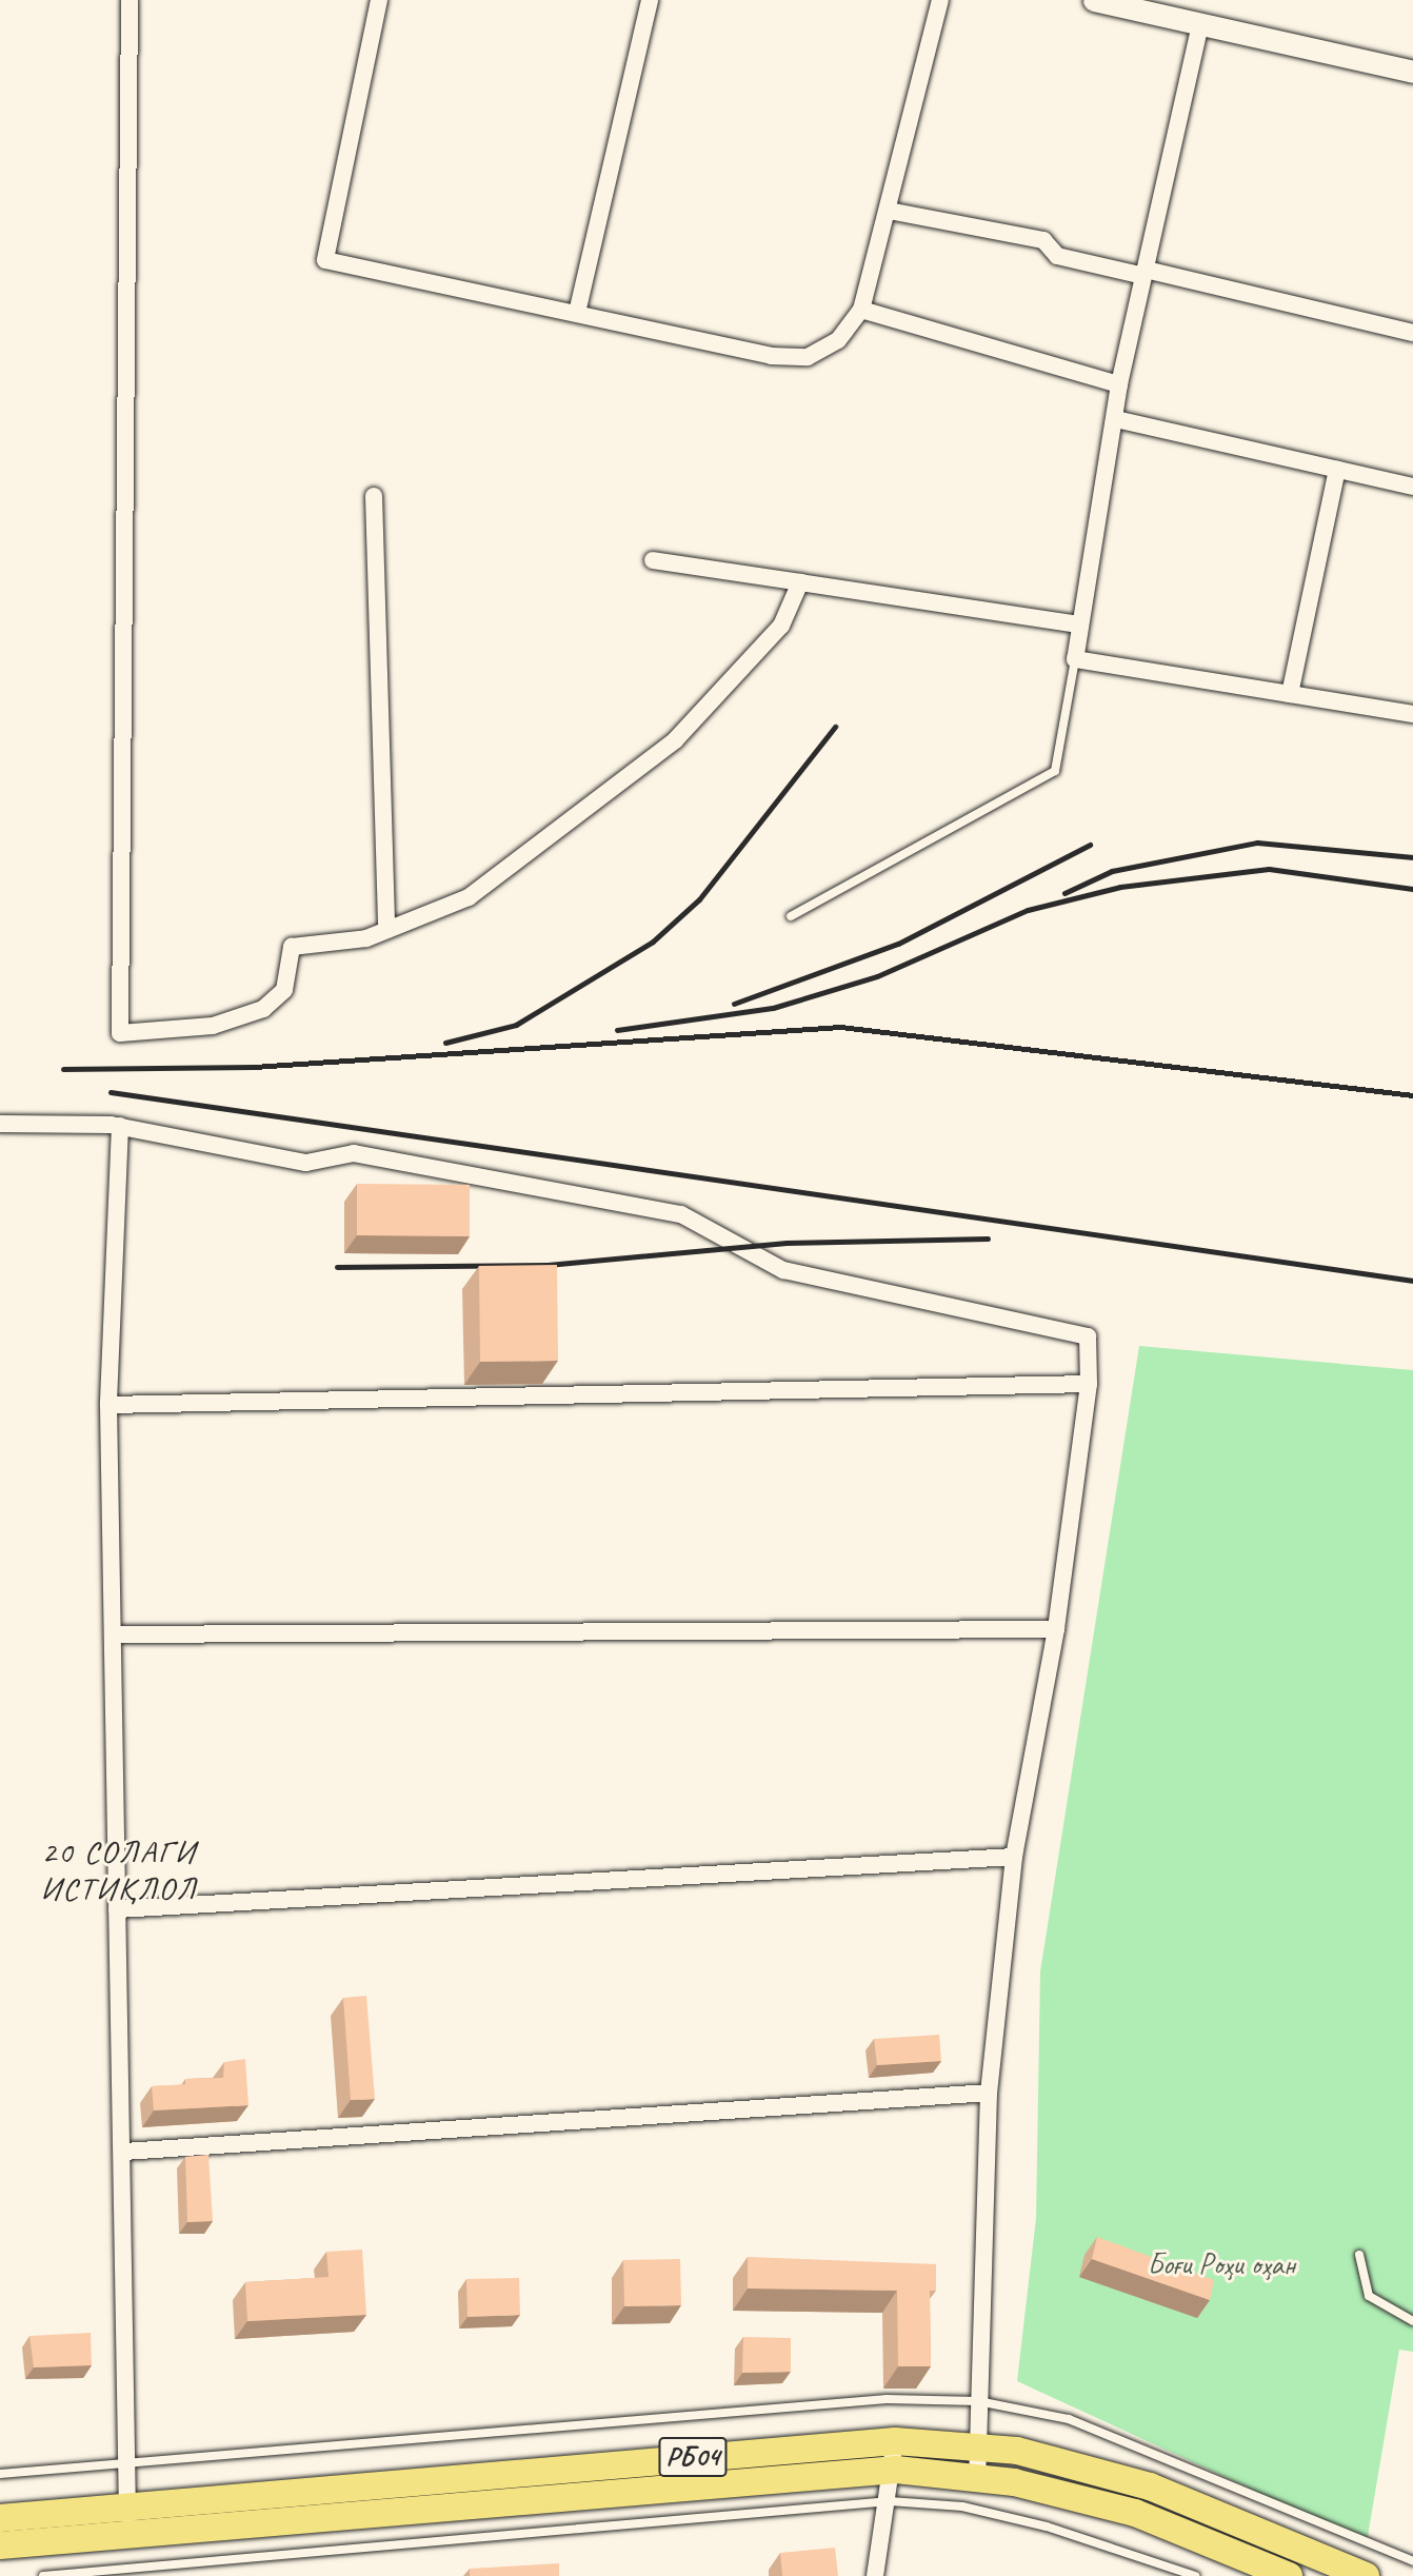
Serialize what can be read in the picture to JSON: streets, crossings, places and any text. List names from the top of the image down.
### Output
{
  "streets": {
    "main road": ["РБ04"]
  },
  "districts": ["20 СОЛАГИ ИСТИҚЛОЛ"],
  "parks": ["Боғи Роҳи оҳан"]
}
